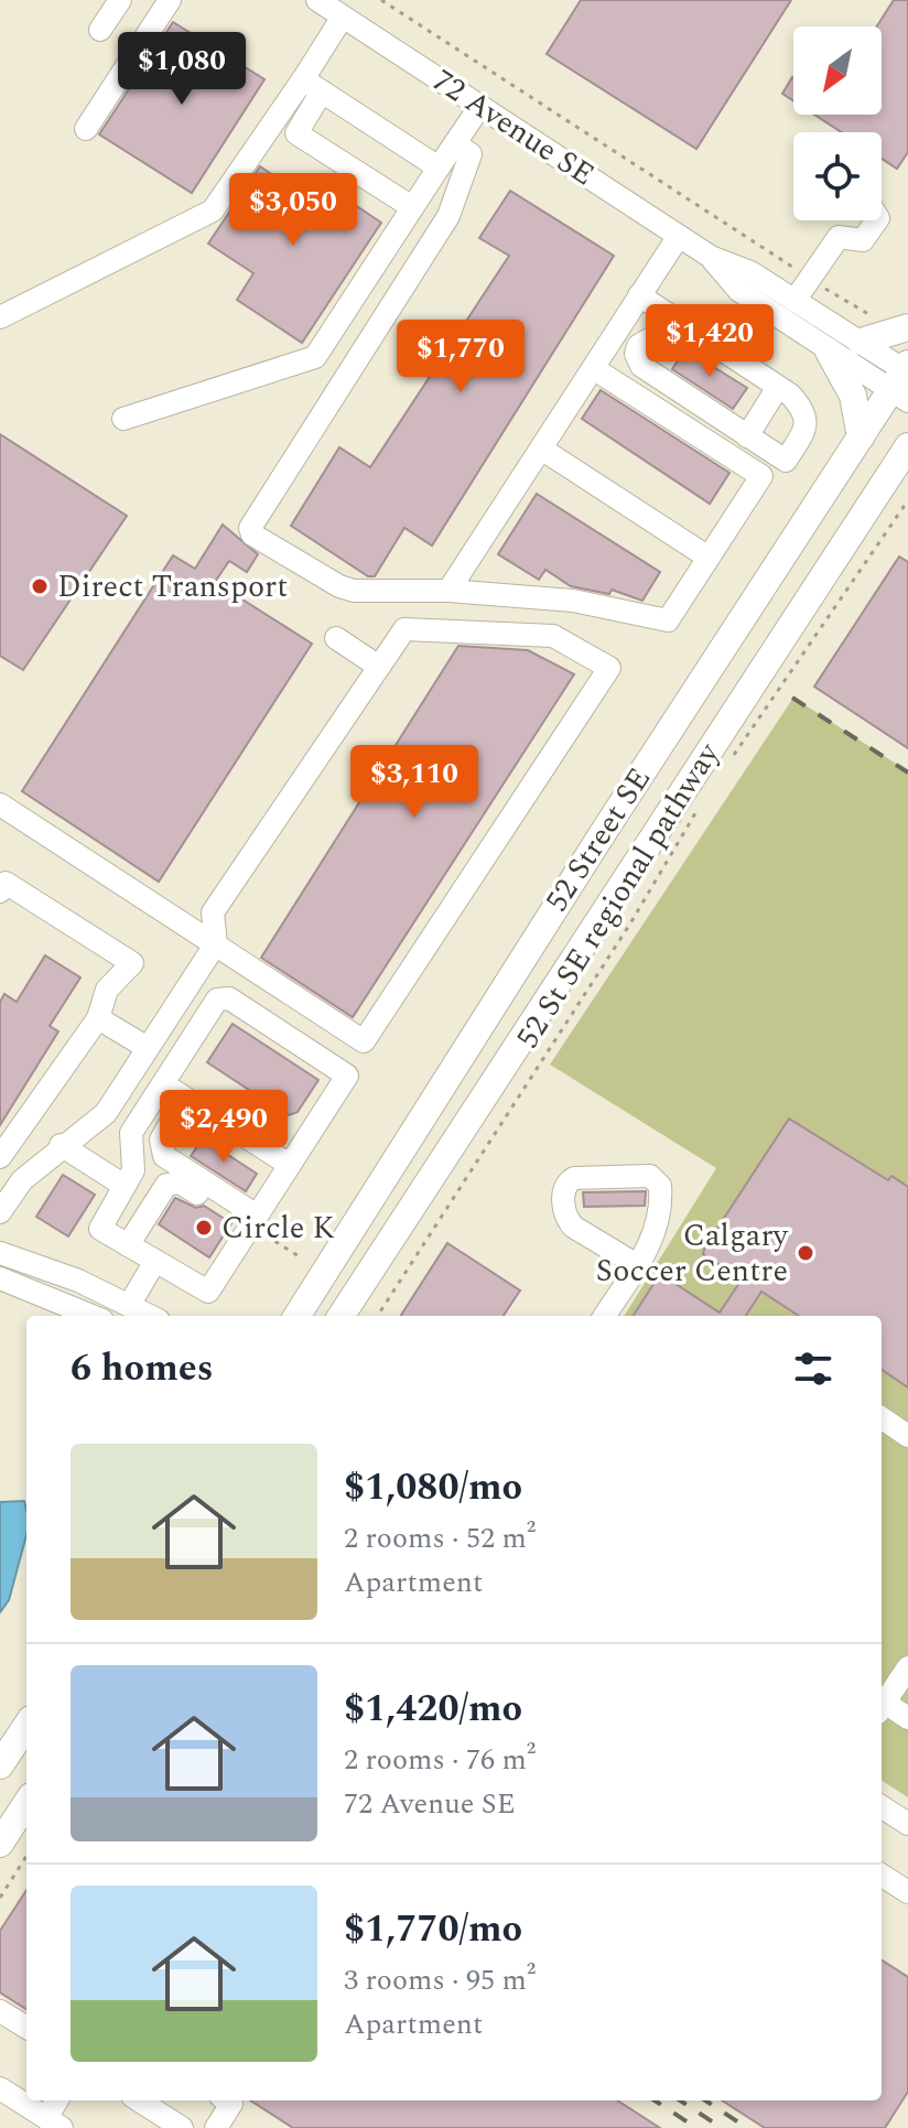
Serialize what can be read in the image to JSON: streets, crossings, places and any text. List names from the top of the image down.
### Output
{
  "streets": {
    "main road": ["52 Street SE"],
    "street": ["72 Avenue SE"],
    "path": ["52 St SE regional pathway"]
  },
  "crossings": [
    ["72 Avenue SE", "52 Street SE"]
  ],
  "places": ["Direct Transport", "Circle K", "Calgary Soccer Centre"],
  "north": "bottom left",
  "page": {
    "price": [
      "$1,080",
      "$3,050",
      "$1,420",
      "$1,770",
      "$3,110",
      "$2,490"
    ],
    "heading": "6 homes",
    "list": [
      {
        "name": "$1,080/mo",
        "note": "2 rooms · 52 m² · Apartment"
      },
      {
        "name": "$1,420/mo",
        "note": "2 rooms · 76 m² · 72 Avenue SE"
      },
      {
        "name": "$1,770/mo",
        "note": "3 rooms · 95 m² · Apartment"
      }
    ]
  }
}
